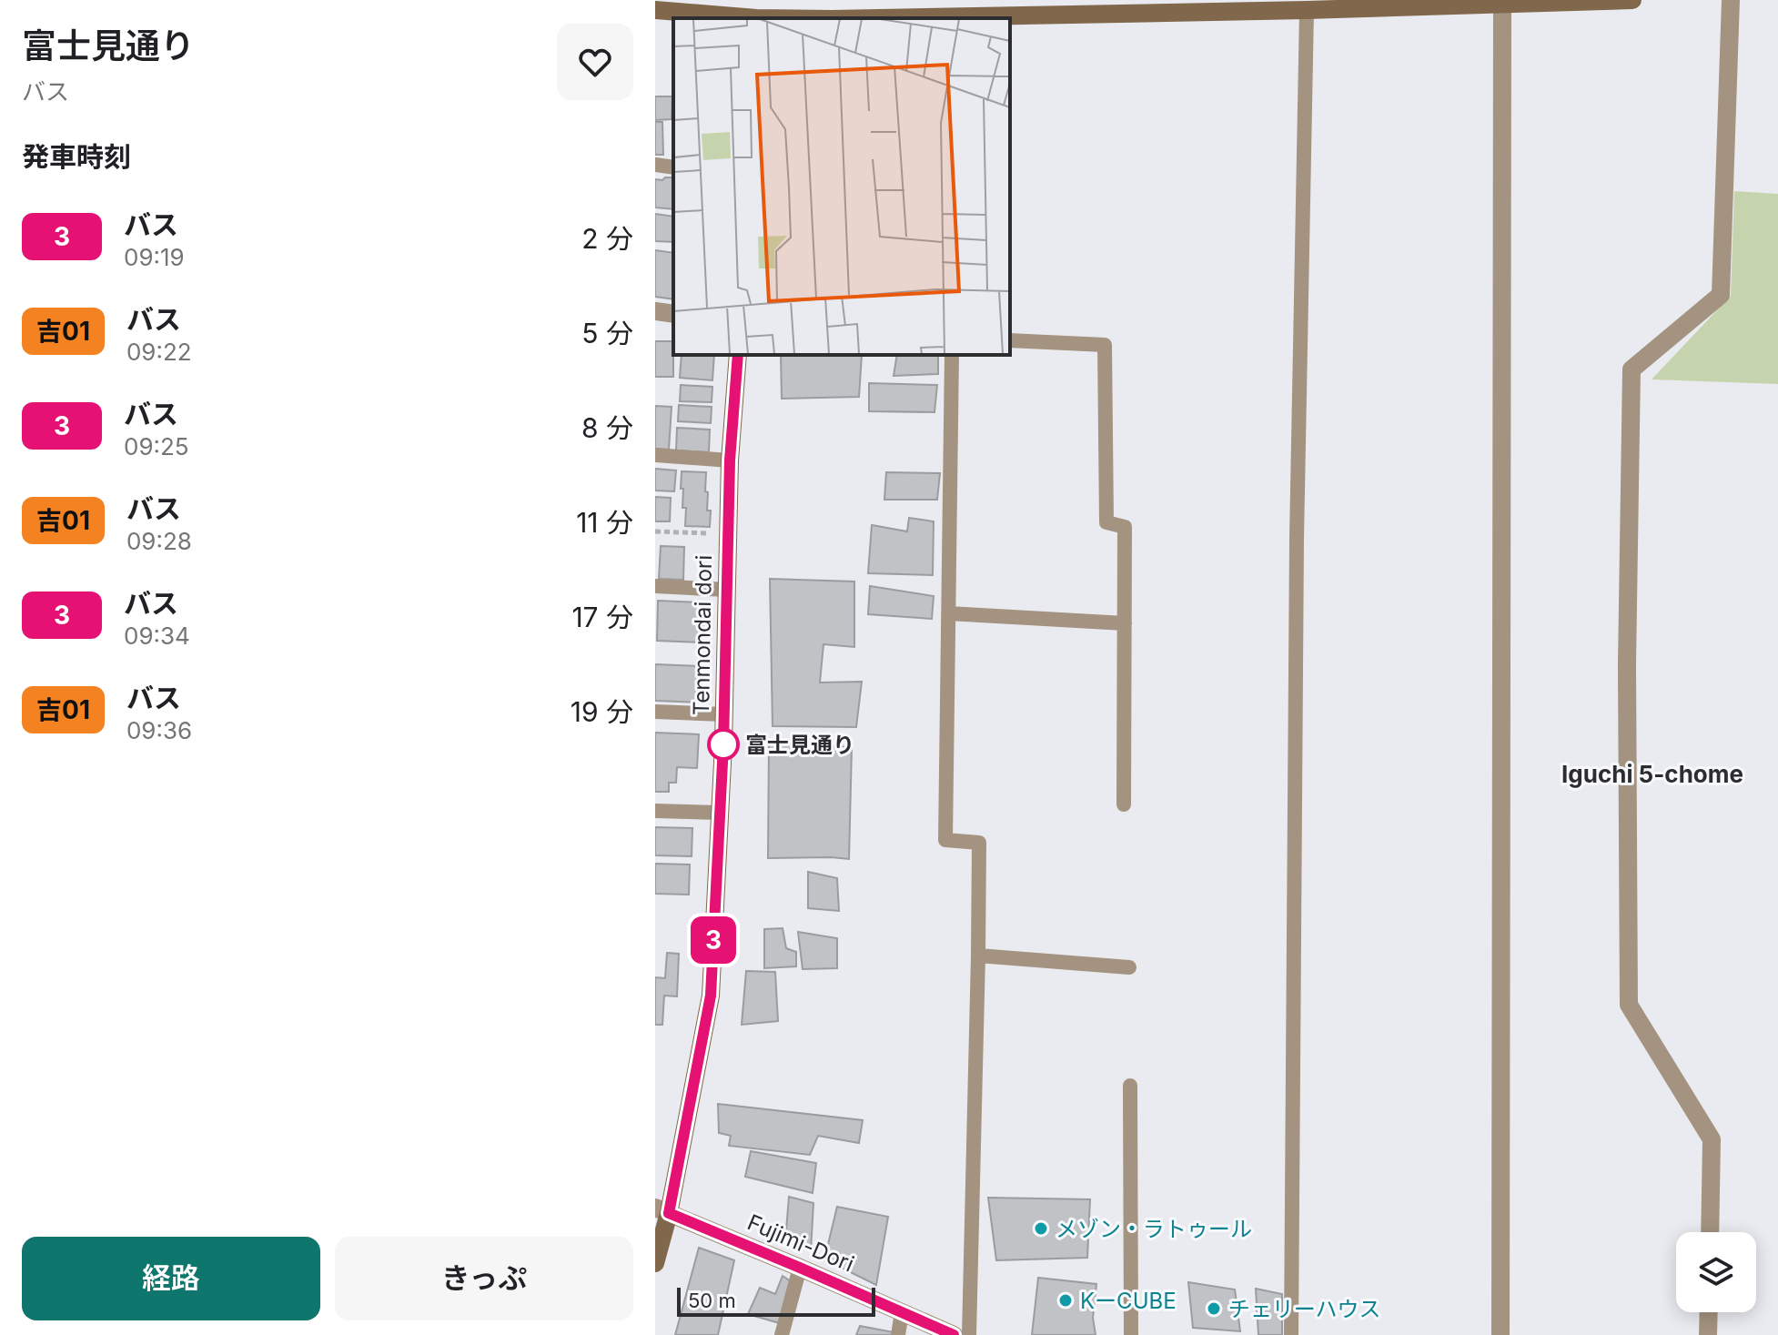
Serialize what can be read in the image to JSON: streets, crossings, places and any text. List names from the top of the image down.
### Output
{
  "streets": {
    "main road": ["Tenmondai dori"],
    "street": ["Fujimi-Dori"]
  },
  "crossings": [
    ["Tenmondai dori", "Fujimi-Dori"]
  ],
  "districts": ["Iguchi 5-chome"],
  "places": [
    "富士見通り",
    "メゾン・ラトゥール",
    "KーCUBE",
    "チェリーハウス"
  ],
  "lines": ["bus line 3"],
  "scale_bar": "50 m",
  "page": {
    "heading": [
      ["富士見通り", "バス"],
      "発車時刻"
    ],
    "on_map": "3",
    "list": [
      {
        "mark": "3",
        "name": "バス",
        "note": "09:19",
        "value": "2 分"
      },
      {
        "mark": "吉01",
        "name": "バス",
        "note": "09:22",
        "value": "5 分"
      },
      {
        "mark": "3",
        "name": "バス",
        "note": "09:25",
        "value": "8 分"
      },
      {
        "mark": "吉01",
        "name": "バス",
        "note": "09:28",
        "value": "11 分"
      },
      {
        "mark": "3",
        "name": "バス",
        "note": "09:34",
        "value": "17 分"
      },
      {
        "mark": "吉01",
        "name": "バス",
        "note": "09:36",
        "value": "19 分"
      }
    ],
    "buttons": ["経路", "きっぷ"],
    "scale": "50 m"
  }
}
